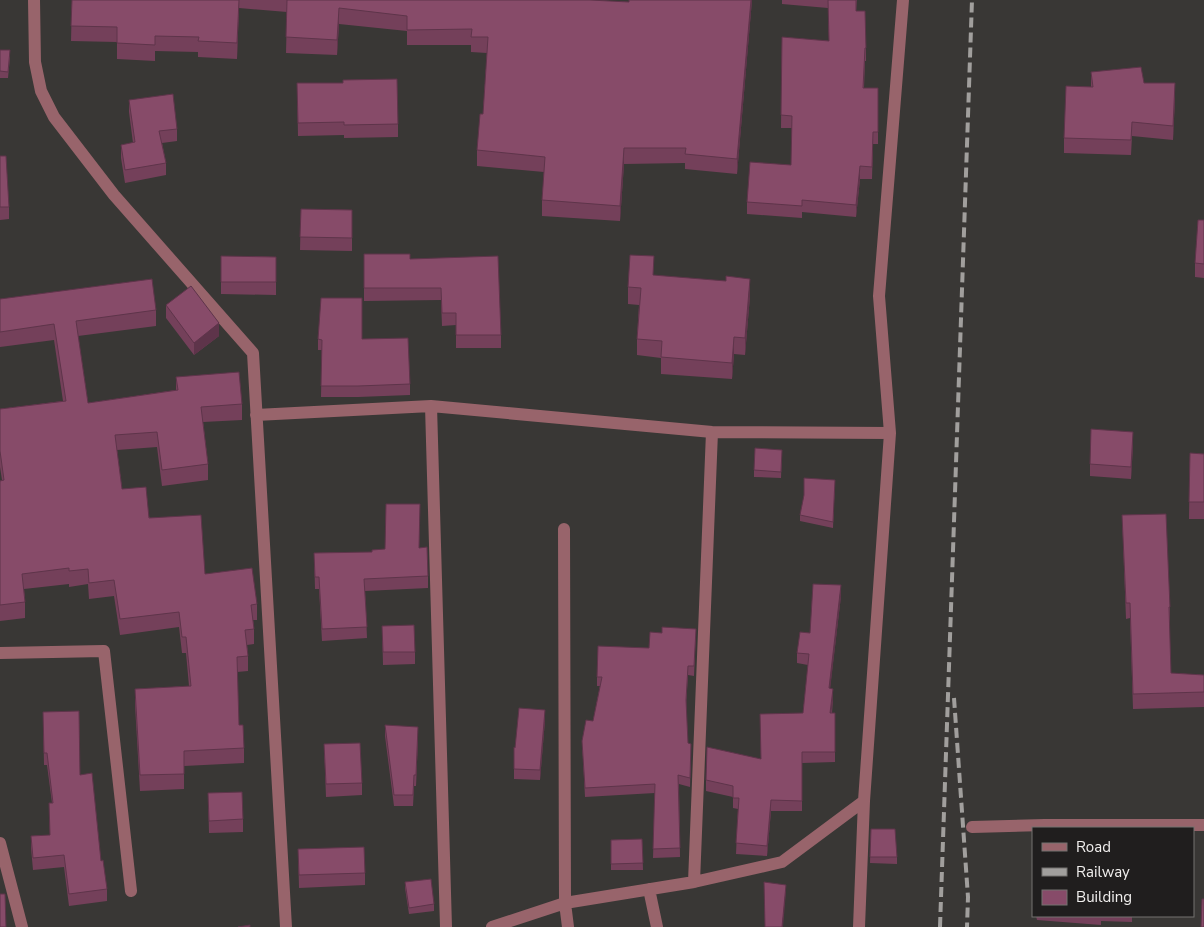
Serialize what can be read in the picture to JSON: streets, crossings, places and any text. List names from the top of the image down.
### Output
{
  "legend": ["Road", "Railway", "Building"]
}
